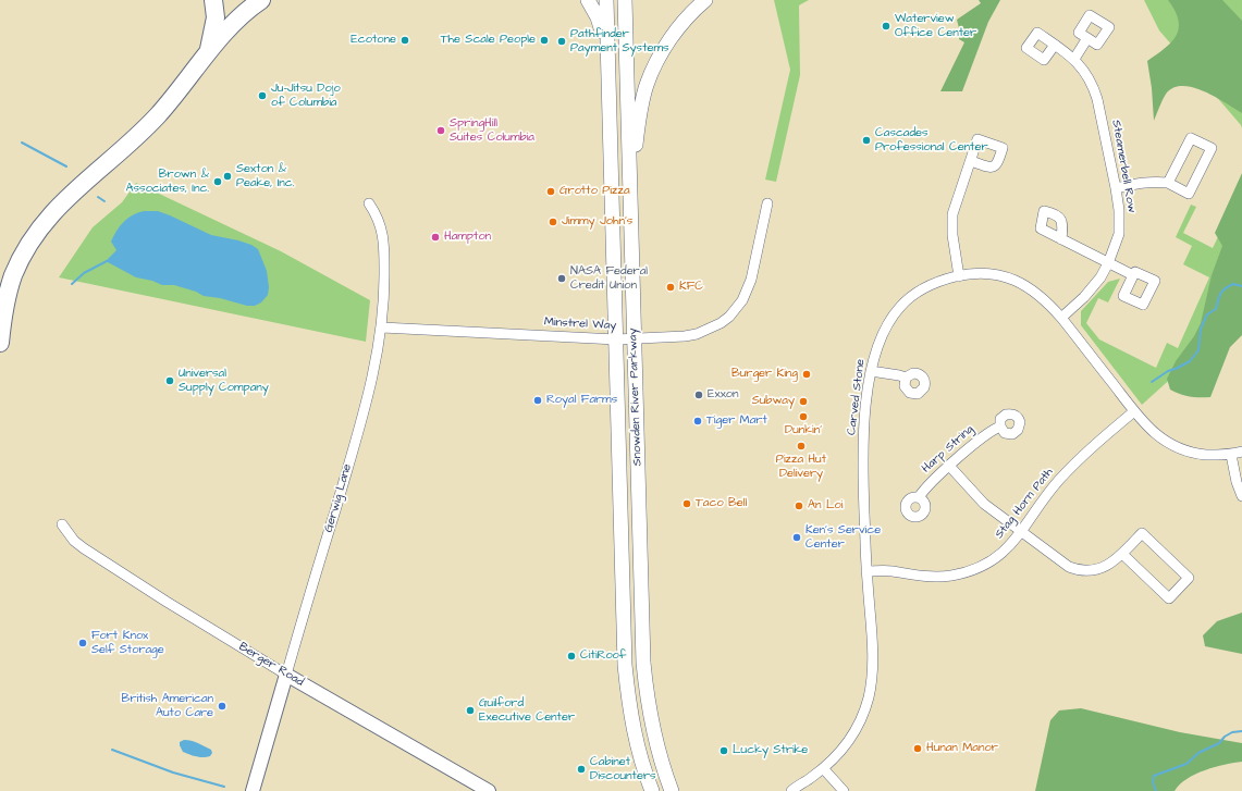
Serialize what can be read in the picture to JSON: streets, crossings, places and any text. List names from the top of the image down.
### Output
{
  "streets": {
    "main road": ["Snowden River Parkway"],
    "street": [
      "Steamerbell Row",
      "Minstrel Way",
      "Carved Stone",
      "Harp String",
      "Gerwig Lane",
      "Stag Horn Path",
      "Berger Road"
    ]
  },
  "crossings": [
    ["Steamerbell Row", "Carved Stone"],
    ["Minstrel Way", "Snowden River Parkway"],
    ["Minstrel Way", "Gerwig Lane"],
    ["Carved Stone", "Stag Horn Path"],
    ["Gerwig Lane", "Berger Road"]
  ],
  "places": [
    "Waterview Office Center",
    "Ecotone",
    "The Scale People",
    "Pathfinder Payment Systems",
    "Ju-Jitsu Dojo of Columbia",
    "SpringHill Suites Columbia",
    "Cascades Professional Center",
    "Sexton & Peake, Inc.",
    "Brown & Associates, Inc.",
    "Grotto Pizza",
    "Jimmy John's",
    "Hampton",
    "NASA Federal Credit Union",
    "KFC",
    "Burger King",
    "Universal Supply Company",
    "Exxon",
    "Royal Farms",
    "Subway",
    "Dunkin'",
    "Tiger Mart",
    "Pizza Hut Delivery",
    "Taco Bell",
    "An Loi",
    "Ken’s Service Center",
    "Fort Knox Self Storage",
    "CitiRoof",
    "British American Auto Care",
    "Guilford Executive Center",
    "Hunan Manor",
    "Lucky Strike",
    "Cabinet Discounters"
  ]
}
